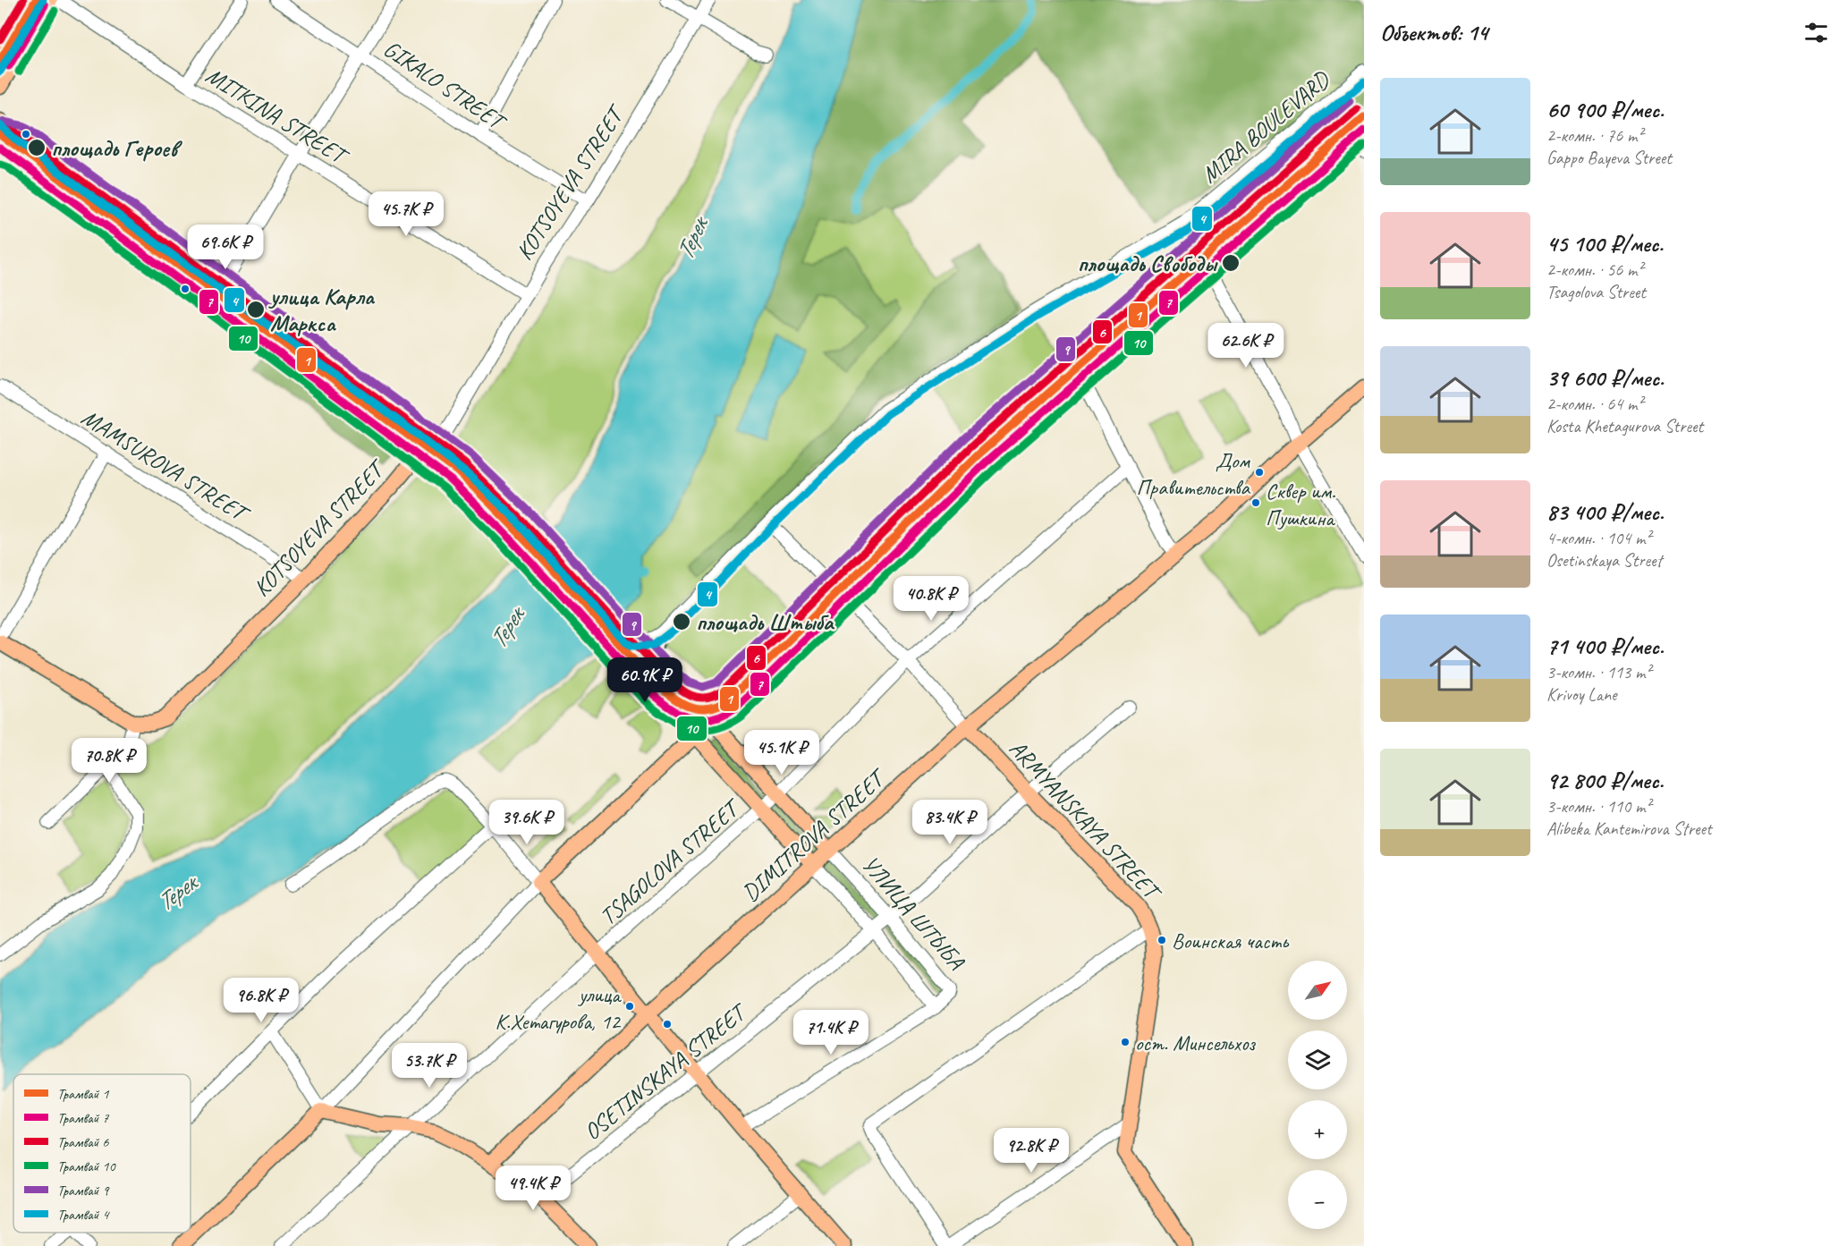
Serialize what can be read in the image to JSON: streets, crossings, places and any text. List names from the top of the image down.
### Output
{
  "streets": {
    "main road": [
      "KOTSOYEVA STREET",
      "ARMYANSKAYA STREET",
      "DIMITROVA STREET",
      "УЛИЦА ШТЫБА"
    ],
    "street": [
      "GIKALO STREET",
      "MITKINA STREET",
      "MIRA BOULEVARD",
      "MAMSUROVA STREET",
      "TSAGOLOVA STREET",
      "OSETINSKAYA STREET"
    ]
  },
  "crossings": [
    ["GIKALO STREET", "KOTSOYEVA STREET"],
    ["MITKINA STREET", "KOTSOYEVA STREET"],
    ["MIRA BOULEVARD", "ARMYANSKAYA STREET"],
    ["KOTSOYEVA STREET", "MAMSUROVA STREET"],
    ["KOTSOYEVA STREET", "УЛИЦА ШТЫБА"],
    ["ARMYANSKAYA STREET", "DIMITROVA STREET"],
    ["ARMYANSKAYA STREET", "TSAGOLOVA STREET"],
    ["ARMYANSKAYA STREET", "OSETINSKAYA STREET"],
    ["DIMITROVA STREET", "УЛИЦА ШТЫБА"],
    ["TSAGOLOVA STREET", "УЛИЦА ШТЫБА"],
    ["УЛИЦА ШТЫБА", "OSETINSKAYA STREET"]
  ],
  "water": ["Терек"],
  "places": [
    "площадь Героев",
    "площадь Свободы",
    "улица Карла Маркса",
    "Дом Правительства",
    "Сквер им. Пушкина",
    "площадь Штыба",
    "Воинская часть",
    "улица К.Хетагурова, 12",
    "ост. Минсельхоз"
  ],
  "lines": [
    "tram line 1",
    "tram line 6",
    "tram line 4",
    "tram line 7",
    "tram line 10",
    "tram line 9"
  ],
  "legend": [
    "Трамвай 1",
    "Трамвай 7",
    "Трамвай 6",
    "Трамвай 10",
    "Трамвай 9",
    "Трамвай 4"
  ],
  "north": "top right",
  "page": {
    "heading": "Объектов: 14",
    "list": [
      {
        "name": "60 900 ₽/мес.",
        "note": "2-комн. · 76 m² · Gappo Bayeva Street"
      },
      {
        "name": "45 100 ₽/мес.",
        "note": "2-комн. · 56 m² · Tsagolova Street"
      },
      {
        "name": "39 600 ₽/мес.",
        "note": "2-комн. · 64 m² · Kosta Khetagurova Street"
      },
      {
        "name": "83 400 ₽/мес.",
        "note": "4-комн. · 104 m² · Osetinskaya Street"
      },
      {
        "name": "71 400 ₽/мес.",
        "note": "3-комн. · 113 m² · Krivoy Lane"
      },
      {
        "name": "92 800 ₽/мес.",
        "note": "3-комн. · 110 m² · Alibeka Kantemirova Street"
      }
    ],
    "price": [
      "45.7K ₽",
      "69.6K ₽",
      "62.6K ₽",
      "40.8K ₽",
      "60.9K ₽",
      "45.1K ₽",
      "70.8K ₽",
      "39.6K ₽",
      "83.4K ₽",
      "96.8K ₽",
      "71.4K ₽",
      "53.7K ₽",
      "92.8K ₽",
      "49.4K ₽"
    ],
    "map_buttons": ["+", "−"]
  }
}
